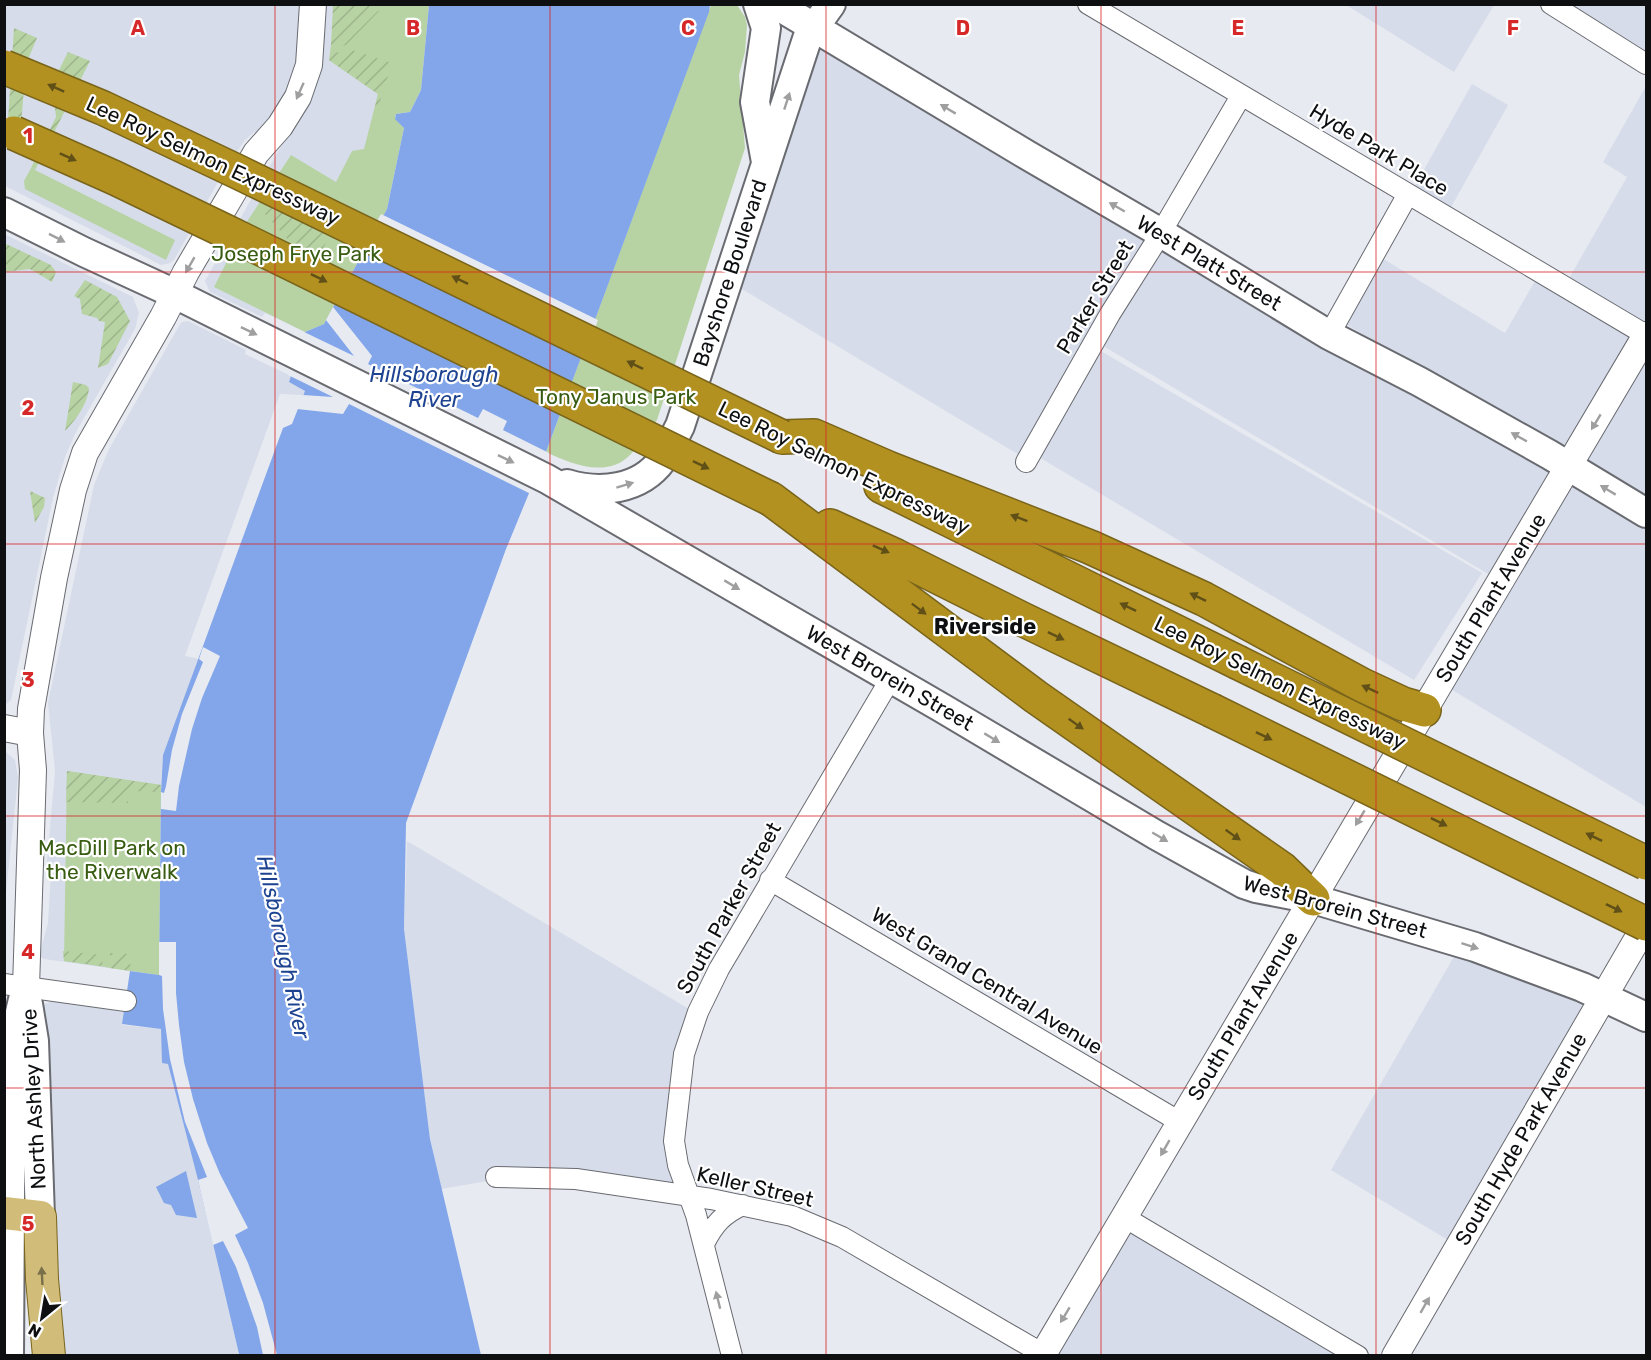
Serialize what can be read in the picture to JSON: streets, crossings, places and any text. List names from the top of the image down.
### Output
{
  "streets": {
    "highway": ["Lee Roy Selmon Expressway"],
    "main road": [
      "West Platt Street",
      "Bayshore Boulevard",
      "West Brorein Street",
      "North Ashley Drive"
    ],
    "street": [
      "Hyde Park Place",
      "Parker Street",
      "South Plant Avenue",
      "South Parker Street",
      "West Grand Central Avenue",
      "South Hyde Park Avenue",
      "Keller Street"
    ]
  },
  "crossings": [
    ["Hyde Park Place", "Parker Street"],
    ["Hyde Park Place", "South Plant Avenue"],
    ["West Platt Street", "Bayshore Boulevard"],
    ["West Platt Street", "Parker Street"],
    ["West Platt Street", "South Plant Avenue"],
    ["Bayshore Boulevard", "West Brorein Street"],
    ["South Plant Avenue", "West Brorein Street"],
    ["South Plant Avenue", "West Grand Central Avenue"],
    ["South Plant Avenue", "Keller Street"],
    ["West Brorein Street", "South Parker Street"],
    ["West Brorein Street", "South Hyde Park Avenue"],
    ["South Parker Street", "West Grand Central Avenue"],
    ["South Parker Street", "Keller Street"]
  ],
  "one_way": [
    "West Platt Street",
    "Bayshore Boulevard",
    "South Plant Avenue",
    "West Brorein Street",
    "South Hyde Park Avenue"
  ],
  "districts": ["Riverside"],
  "water": ["Hillsborough River"],
  "parks": ["Joseph Frye Park", "Tony Janus Park", "MacDill Park on the Riverwalk"],
  "north": "bottom left",
  "grid": {
    "columns": [
      "A",
      "B",
      "C",
      "D",
      "E",
      "F"
    ],
    "rows": [
      "1",
      "2",
      "3",
      "4",
      "5"
    ]
  }
}
